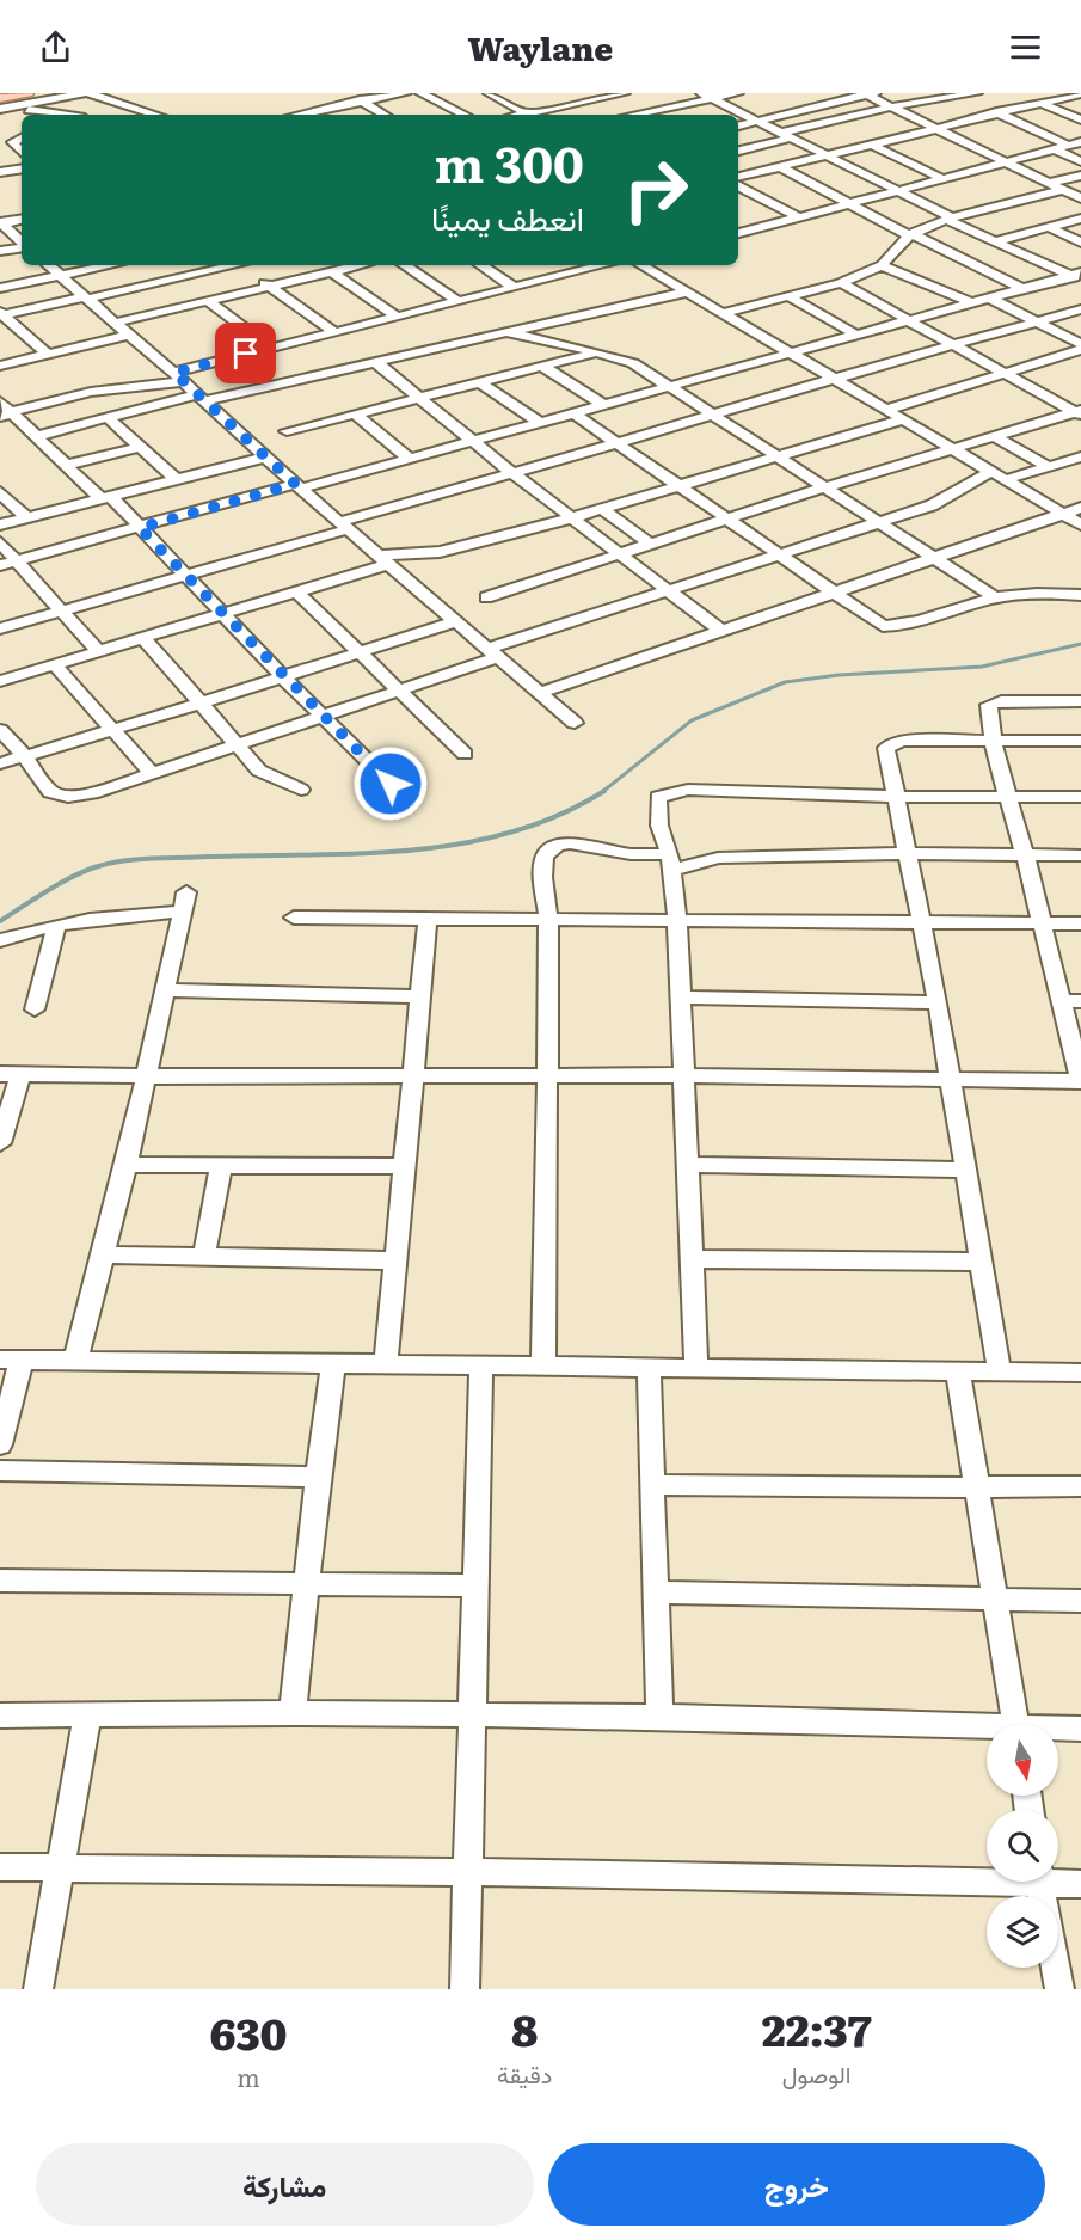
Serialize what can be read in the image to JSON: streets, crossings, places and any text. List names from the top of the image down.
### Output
{
  "north": "bottom",
  "page": {
    "header": "Waylane",
    "turn": ["300 m", "انعطف يمينًا"],
    "eta": [
      "22:37",
      "الوصول",
      "8",
      "دقيقة",
      "630",
      "m"
    ],
    "buttons": ["خروج", "مشاركة"]
  }
}
